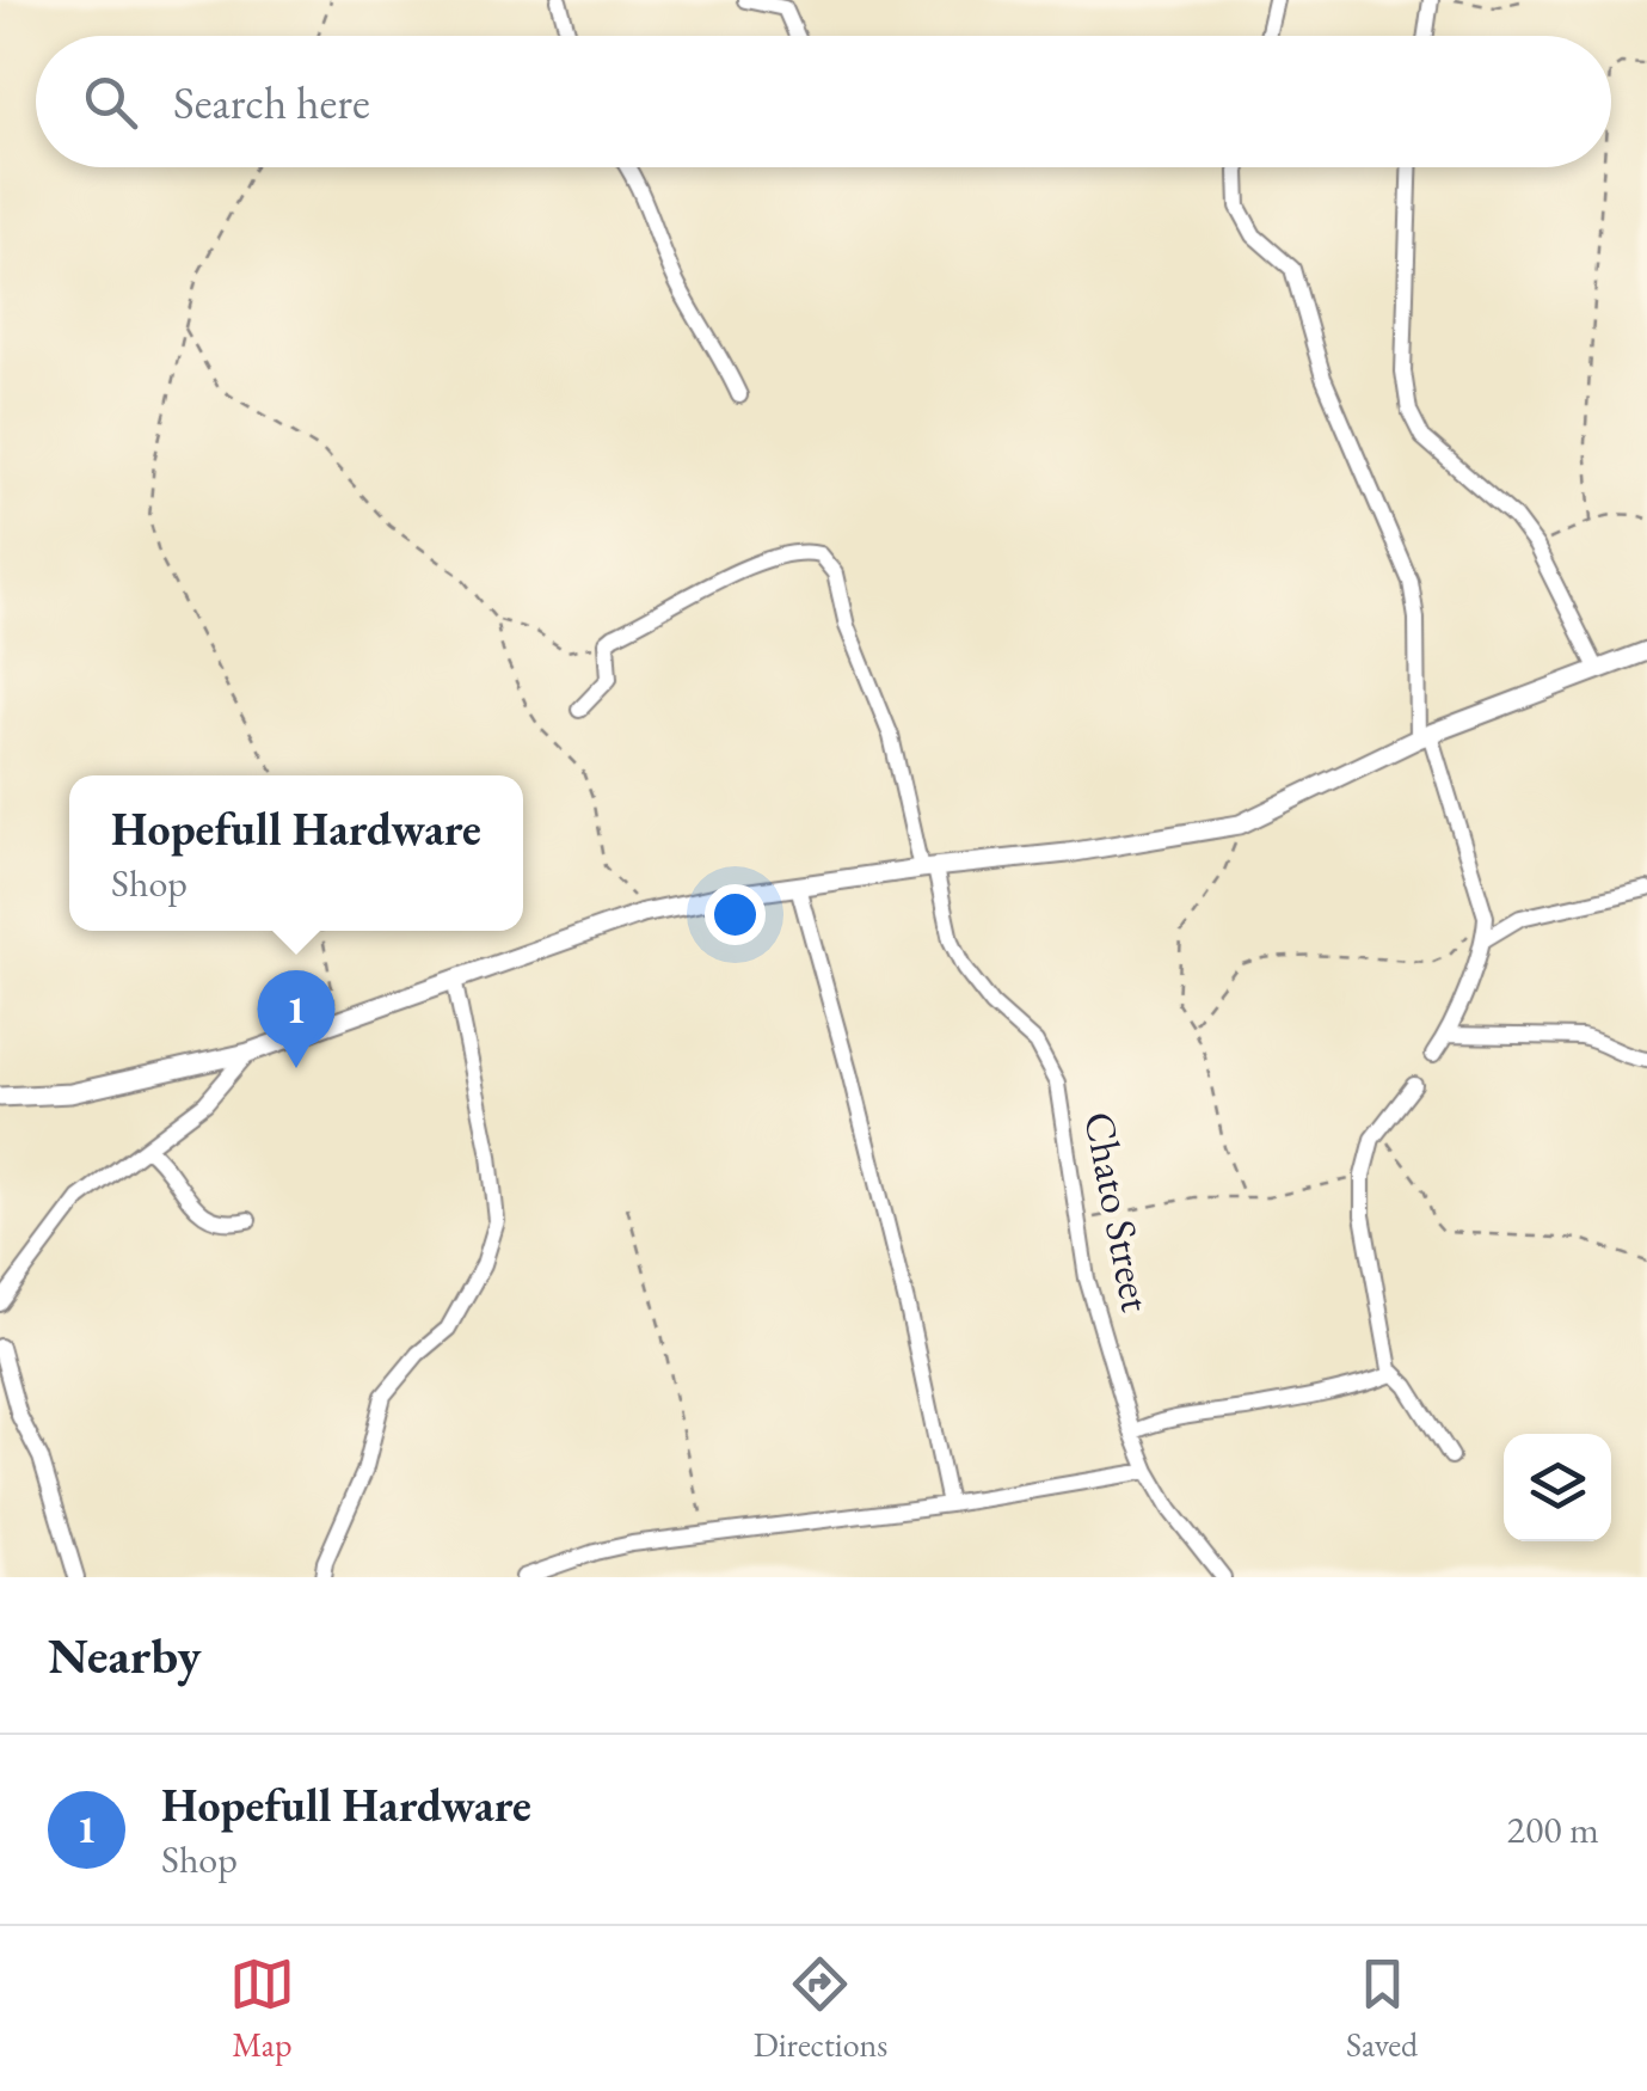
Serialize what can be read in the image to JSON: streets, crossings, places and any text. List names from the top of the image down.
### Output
{
  "streets": {
    "street": ["Chato Street"]
  },
  "page": {
    "search": "Search here",
    "popup": ["Hopefull Hardware", "Shop"],
    "pins": "1",
    "heading": "Nearby",
    "list": [
      {
        "mark": "1",
        "name": "Hopefull Hardware",
        "note": "Shop",
        "value": "200 m"
      }
    ],
    "nav": ["Map", "Directions", "Saved"]
  }
}
